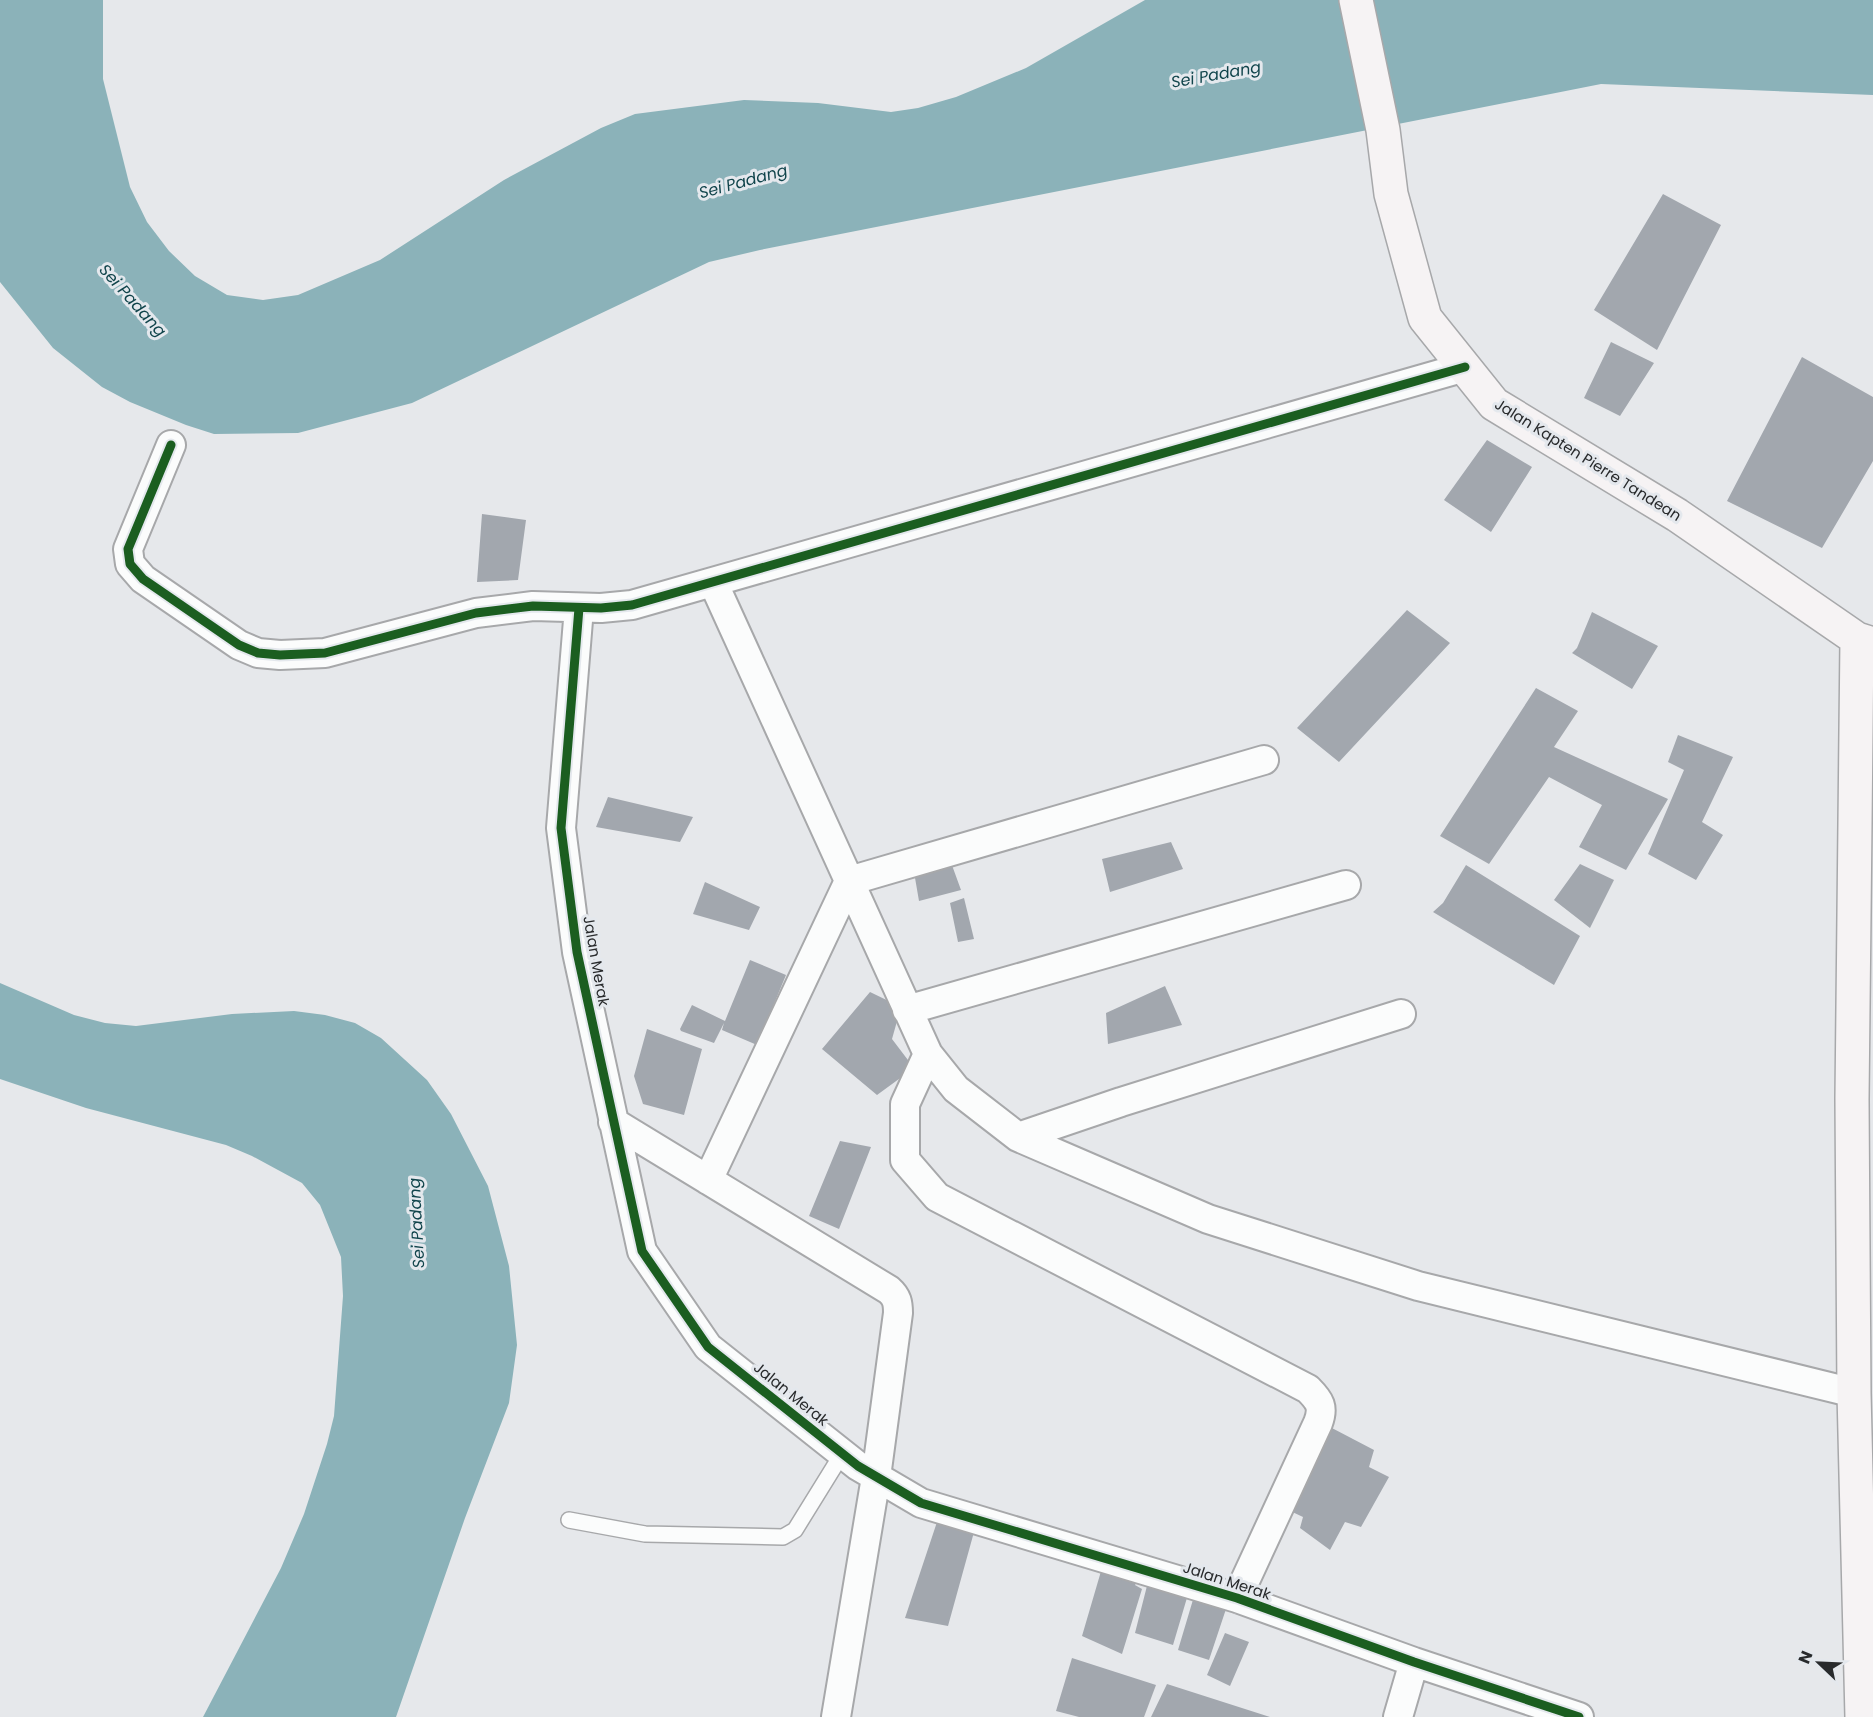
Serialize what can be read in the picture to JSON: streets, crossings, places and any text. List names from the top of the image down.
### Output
{
  "streets": {
    "main road": ["Jalan Kapten Pierre Tandean"],
    "street": ["Jalan Merak"]
  },
  "water": ["Sei Padang"],
  "north": "top left"
}
